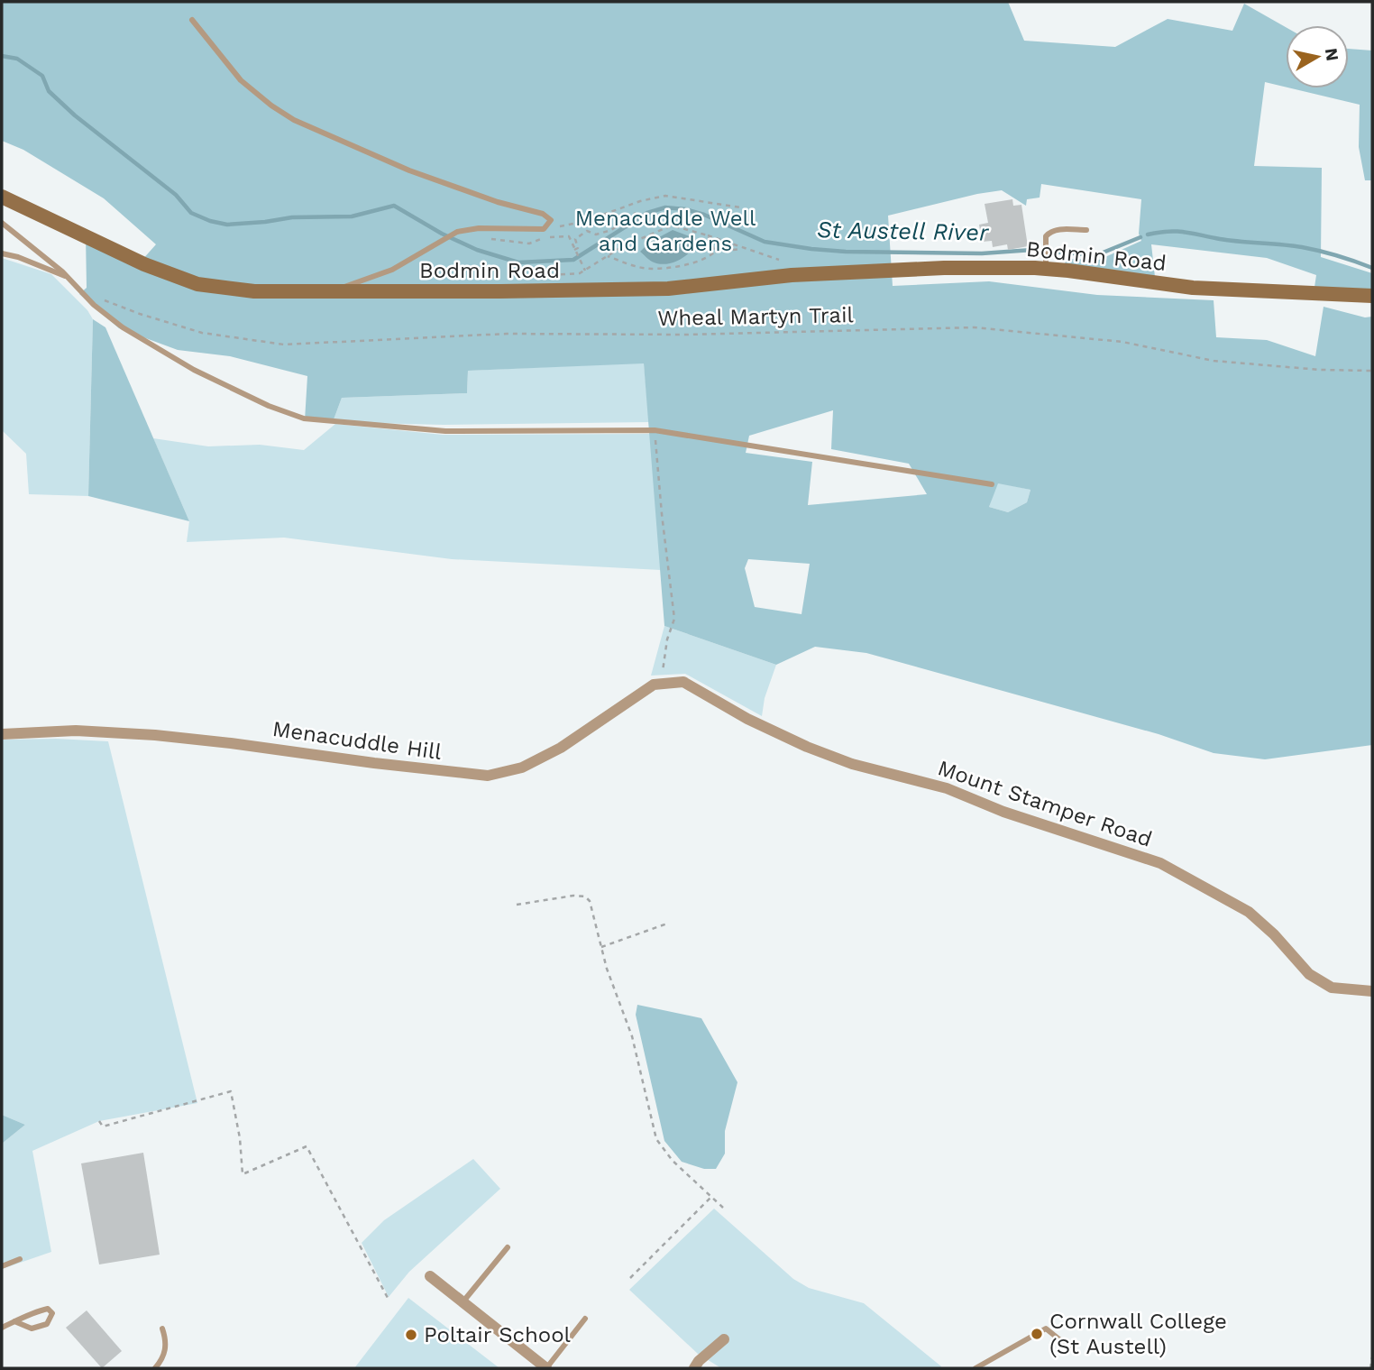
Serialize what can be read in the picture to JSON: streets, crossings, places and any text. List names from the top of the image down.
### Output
{
  "streets": {
    "main road": ["Bodmin Road"],
    "street": ["Menacuddle Hill", "Mount Stamper Road"],
    "path": ["Wheal Martyn Trail"]
  },
  "crossings": [
    ["Menacuddle Hill", "Mount Stamper Road"]
  ],
  "water": ["St Austell River"],
  "parks": ["Menacuddle Well and Gardens"],
  "places": ["Cornwall College (St Austell)", "Poltair School"],
  "north": "right"
}
